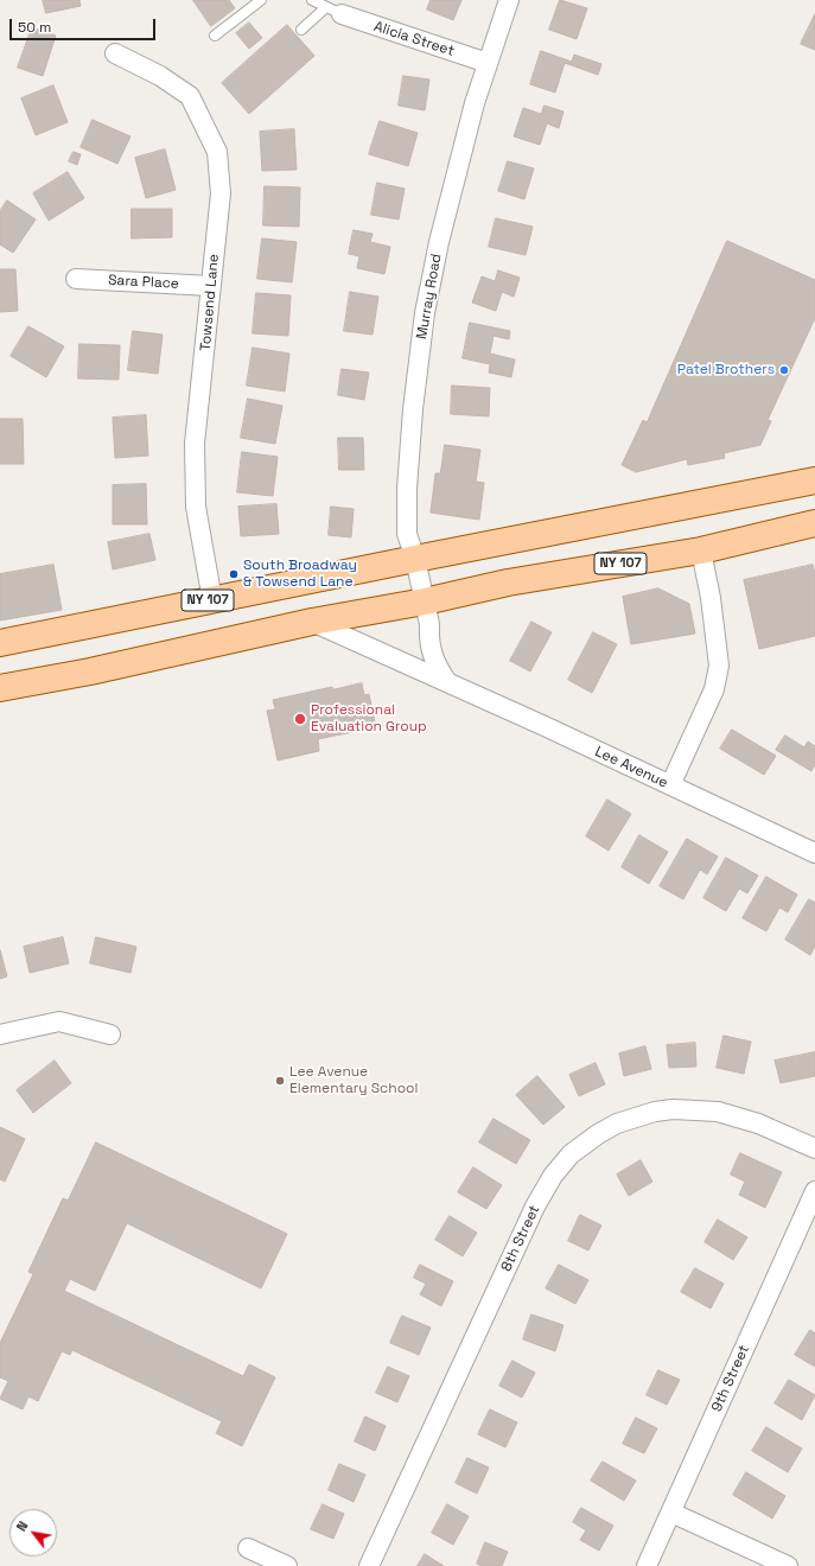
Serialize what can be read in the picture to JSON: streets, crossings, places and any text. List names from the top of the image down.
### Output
{
  "streets": {
    "main road": ["NY 107"],
    "street": [
      "Alicia Street",
      "Sara Place",
      "Murray Road",
      "Towsend Lane",
      "Lee Avenue",
      "8th Street",
      "9th Street"
    ]
  },
  "crossings": [
    ["Alicia Street", "Murray Road"],
    ["Sara Place", "Towsend Lane"],
    ["Murray Road", "NY 107"],
    ["Towsend Lane", "NY 107"],
    ["NY 107", "Lee Avenue"]
  ],
  "places": [
    "Patel Brothers",
    "South Broadway & Towsend Lane",
    "Professional Evaluation Group",
    "Lee Avenue Elementary School"
  ],
  "scale_bar": "50 m",
  "north": "top left"
}
